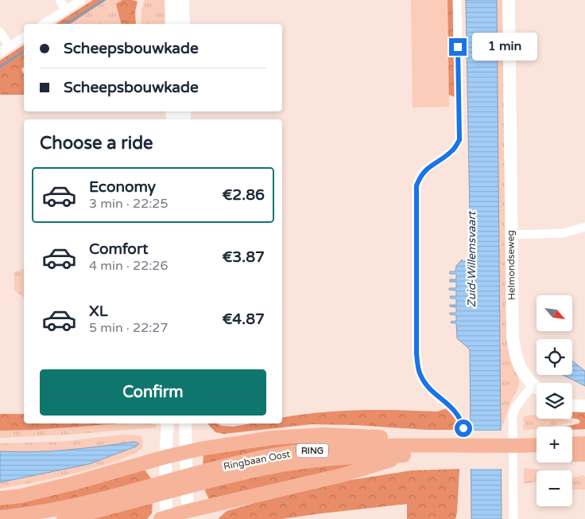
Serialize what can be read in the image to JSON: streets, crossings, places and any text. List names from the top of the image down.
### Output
{
  "streets": {
    "main road": ["RING", "Ringbaan Oost"],
    "street": ["Helmondseweg"]
  },
  "water": ["Zuid-Willemsvaart"],
  "north": "bottom right",
  "page": {
    "banner": ["Scheepsbouwkade", "Scheepsbouwkade"],
    "bubble": "1 min",
    "heading": "Choose a ride",
    "list": [
      {
        "name": "Economy",
        "note": "3 min · 22:25",
        "value": "€2.86"
      },
      {
        "name": "Comfort",
        "note": "4 min · 22:26",
        "value": "€3.87"
      },
      {
        "name": "XL",
        "note": "5 min · 22:27",
        "value": "€4.87"
      }
    ],
    "map_buttons": ["+", "−"],
    "buttons": "Confirm"
  }
}
